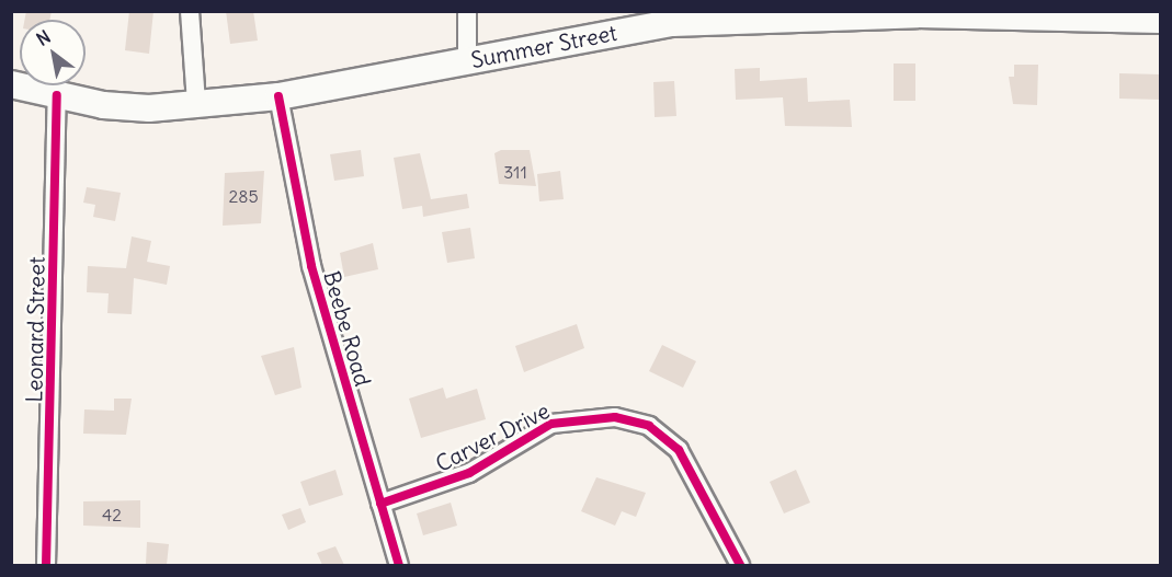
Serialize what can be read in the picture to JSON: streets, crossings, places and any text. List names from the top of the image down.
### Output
{
  "streets": {
    "main road": ["Summer Street"],
    "street": ["Beebe Road", "Leonard Street", "Carver Drive"]
  },
  "crossings": [
    ["Summer Street", "Beebe Road"],
    ["Summer Street", "Leonard Street"],
    ["Beebe Road", "Carver Drive"]
  ],
  "house_numbers": ["311", "285", "42"],
  "north": "top left"
}
